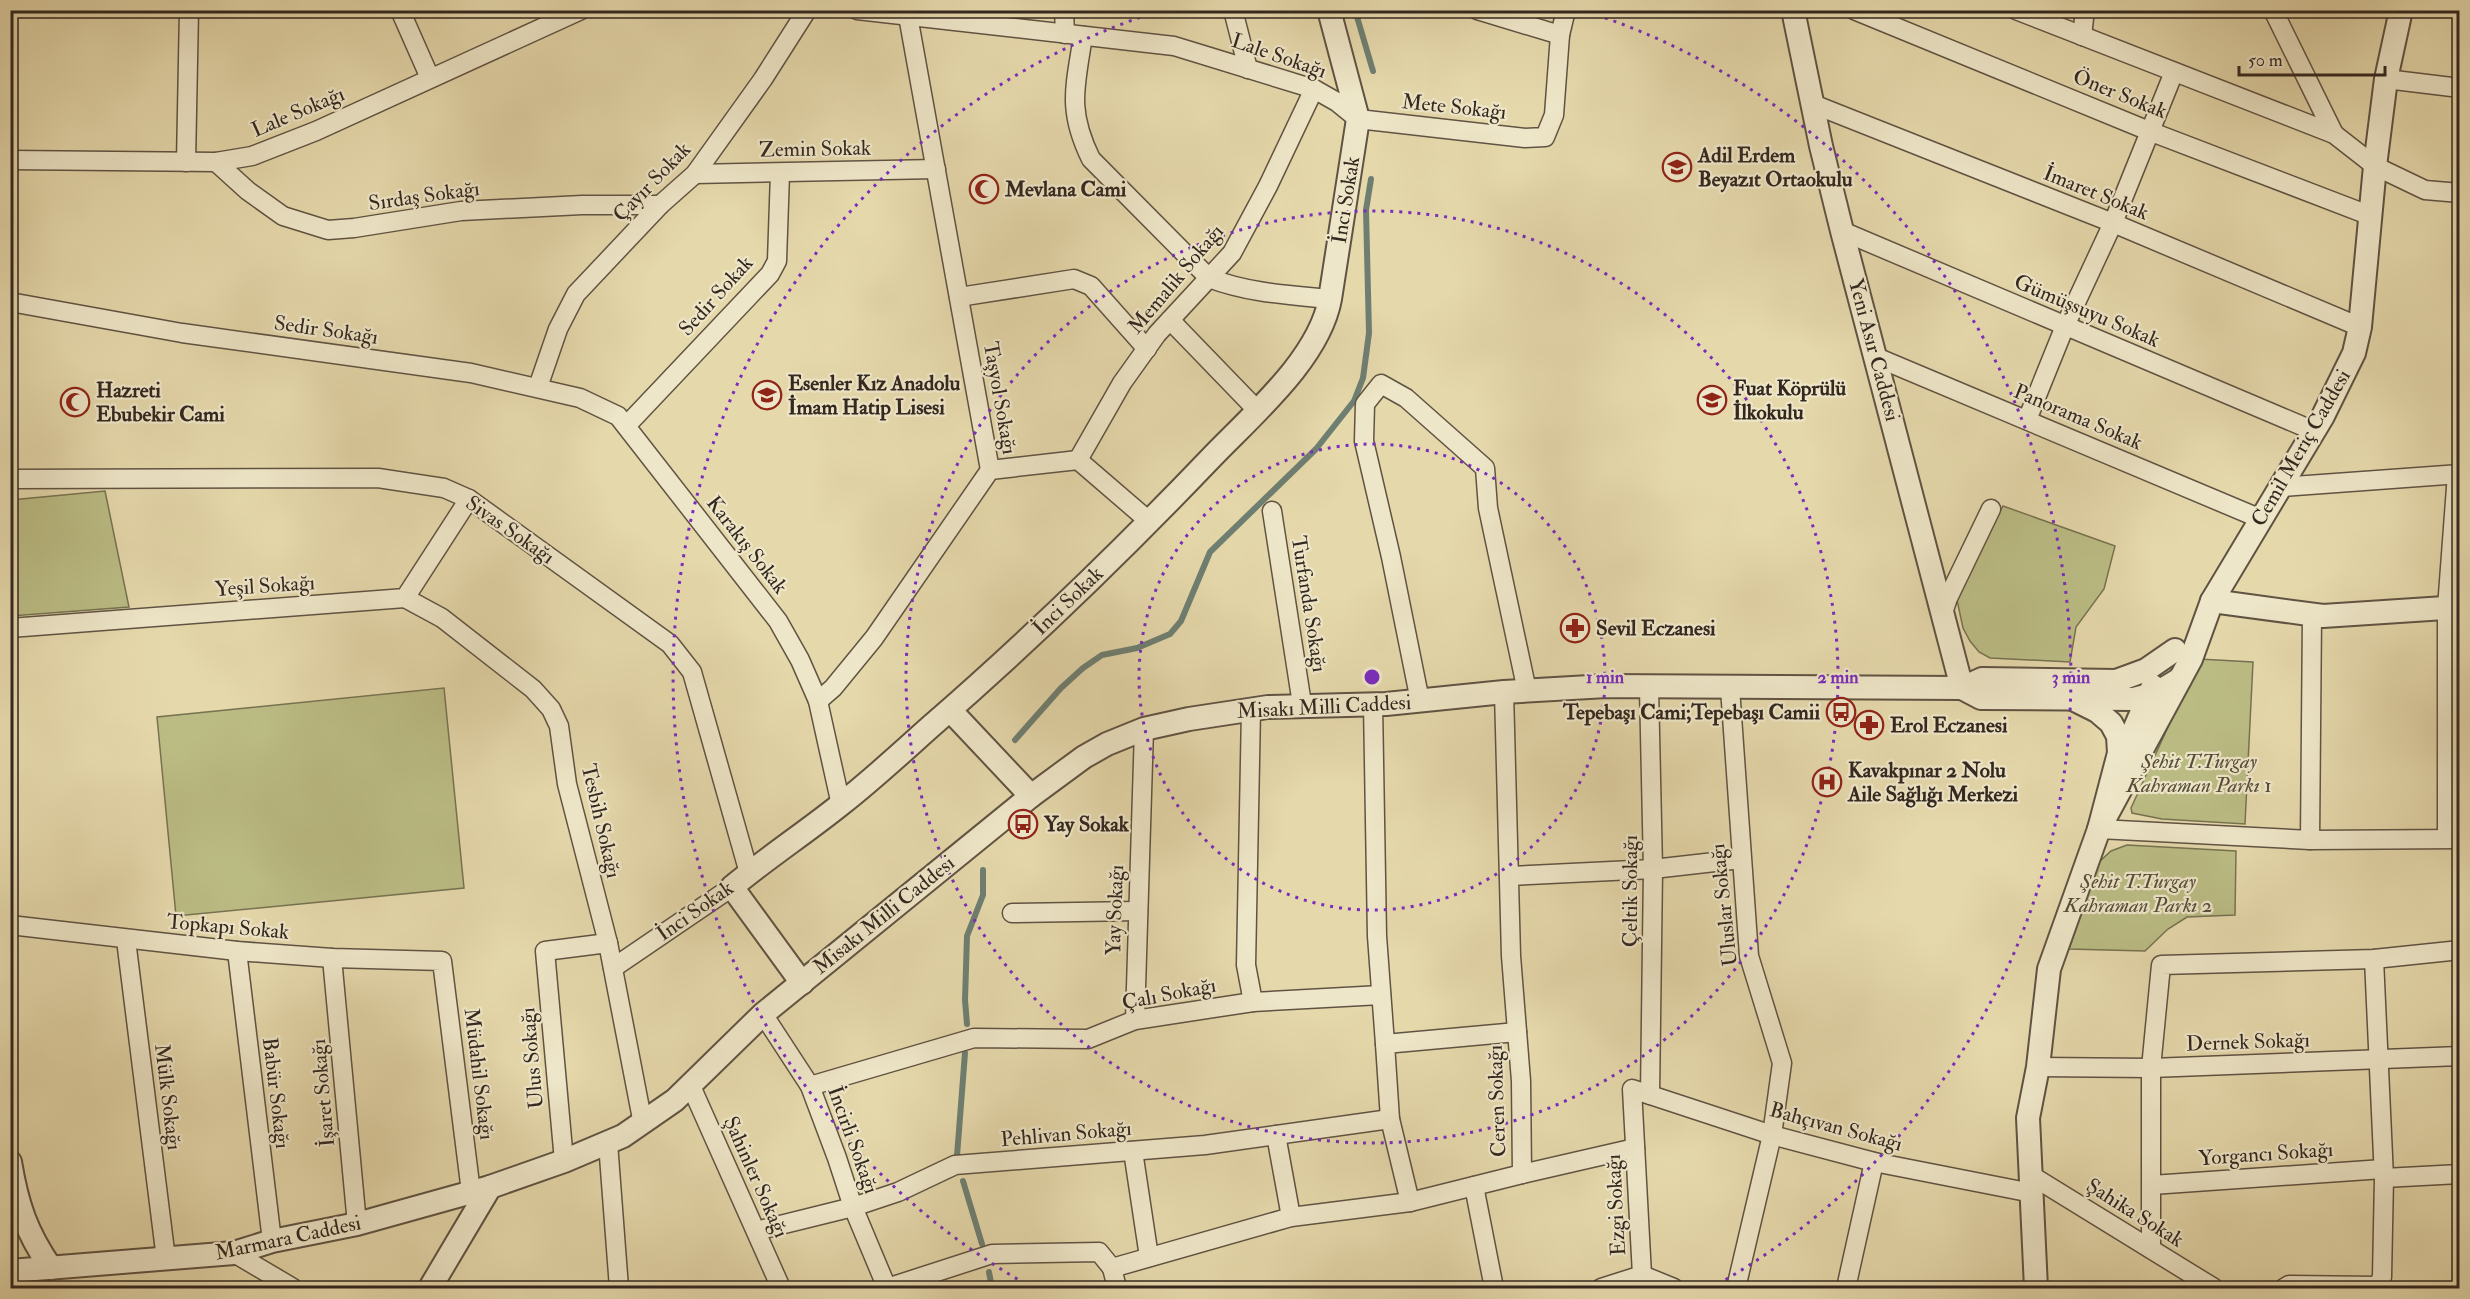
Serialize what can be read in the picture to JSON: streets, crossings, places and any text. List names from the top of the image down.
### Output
{
  "streets": {
    "street": [
      "Lale Sokağı",
      "Öner Sokak",
      "Mete Sokağı",
      "Zemin Sokak",
      "Çayır Sokak",
      "İmaret Sokak",
      "Sırdaş Sokağı",
      "İnci Sokak",
      "Memalik Sokağı",
      "Sedir Sokak",
      "Gümüşsuyu Sokak",
      "Sedir Sokağı",
      "Yeni Asır Caddesi",
      "Taşyol Sokağı",
      "Panorama Sokak",
      "Cemil Meriç Caddesi",
      "Sivas Sokağı",
      "Karakış Sokak",
      "Yeşil Sokağı",
      "Turfanda Sokağı",
      "Misakı Milli Caddesi",
      "Tesbih Sokağı",
      "Çeltik Sokağı",
      "Uluslar Sokağı",
      "Yay Sokağı",
      "Topkapı Sokak",
      "Çalı Sokağı",
      "Dernek Sokağı",
      "Ulus Sokağı",
      "Müdahil Sokağı",
      "Babür Sokağı",
      "İşaret Sokağı",
      "Mülk Sokağı",
      "Ceren Sokağı",
      "Bahçıvan Sokağı",
      "Pehlivan Sokağı",
      "İncirli Sokağı",
      "Yorgancı Sokağı",
      "Şahinler Sokağı",
      "Ezgi Sokağı",
      "Şahika Sokak",
      "Marmara Caddesi"
    ]
  },
  "crossings": [
    ["Lale Sokağı", "Mete Sokağı"],
    ["Lale Sokağı", "Sırdaş Sokağı"],
    ["Lale Sokağı", "İnci Sokak"],
    ["Lale Sokağı", "Memalik Sokağı"],
    ["Lale Sokağı", "Taşyol Sokağı"],
    ["Öner Sokak", "Cemil Meriç Caddesi"],
    ["Mete Sokağı", "İnci Sokak"],
    ["Zemin Sokak", "Çayır Sokak"],
    ["Zemin Sokak", "Sedir Sokak"],
    ["Zemin Sokak", "Taşyol Sokağı"],
    ["Çayır Sokak", "Sırdaş Sokağı"],
    ["Çayır Sokak", "Sedir Sokağı"],
    ["İmaret Sokak", "Yeni Asır Caddesi"],
    ["İmaret Sokak", "Cemil Meriç Caddesi"],
    ["İnci Sokak", "Sivas Sokağı"],
    ["İnci Sokak", "Tesbih Sokağı"],
    ["Sedir Sokak", "Sedir Sokağı"],
    ["Sedir Sokak", "Karakış Sokak"],
    ["Gümüşsuyu Sokak", "Yeni Asır Caddesi"],
    ["Gümüşsuyu Sokak", "Cemil Meriç Caddesi"],
    ["Sedir Sokağı", "Karakış Sokak"],
    ["Yeni Asır Caddesi", "Panorama Sokak"],
    ["Yeni Asır Caddesi", "Misakı Milli Caddesi"],
    ["Taşyol Sokağı", "Karakış Sokak"],
    ["Panorama Sokak", "Cemil Meriç Caddesi"],
    ["Cemil Meriç Caddesi", "Misakı Milli Caddesi"],
    ["Sivas Sokağı", "Misakı Milli Caddesi"],
    ["Yeşil Sokağı", "Tesbih Sokağı"],
    ["Turfanda Sokağı", "Misakı Milli Caddesi"],
    ["Misakı Milli Caddesi", "Tesbih Sokağı"],
    ["Misakı Milli Caddesi", "Çeltik Sokağı"],
    ["Misakı Milli Caddesi", "Uluslar Sokağı"],
    ["Misakı Milli Caddesi", "Yay Sokağı"],
    ["Misakı Milli Caddesi", "Ulus Sokağı"],
    ["Misakı Milli Caddesi", "Müdahil Sokağı"],
    ["Misakı Milli Caddesi", "Ceren Sokağı"],
    ["Misakı Milli Caddesi", "İncirli Sokağı"],
    ["Misakı Milli Caddesi", "Şahinler Sokağı"],
    ["Misakı Milli Caddesi", "Marmara Caddesi"],
    ["Tesbih Sokağı", "Ulus Sokağı"],
    ["Çeltik Sokağı", "Bahçıvan Sokağı"],
    ["Uluslar Sokağı", "Bahçıvan Sokağı"],
    ["Yay Sokağı", "Çalı Sokağı"],
    ["Topkapı Sokak", "Müdahil Sokağı"],
    ["Topkapı Sokak", "Babür Sokağı"],
    ["Topkapı Sokak", "İşaret Sokağı"],
    ["Topkapı Sokak", "Mülk Sokağı"],
    ["Çalı Sokağı", "İncirli Sokağı"],
    ["Müdahil Sokağı", "Marmara Caddesi"],
    ["Babür Sokağı", "Marmara Caddesi"],
    ["İşaret Sokağı", "Marmara Caddesi"],
    ["Mülk Sokağı", "Marmara Caddesi"],
    ["Bahçıvan Sokağı", "Ezgi Sokağı"],
    ["Bahçıvan Sokağı", "Şahika Sokak"],
    ["Pehlivan Sokağı", "İncirli Sokağı"],
    ["Pehlivan Sokağı", "Şahinler Sokağı"]
  ],
  "parks": ["Şehit T.Turgay Kahraman Parkı 1", "Şehit T.Turgay Kahraman Parkı 2"],
  "places": {
    "school or university": ["Adil Erdem Beyazıt Ortaokulu", "Esenler Kız Anadolu İmam Hatip Lisesi", "Fuat Köprülü İlkokulu"],
    "mosque": ["Mevlana Cami", "Hazreti Ebubekir Cami"],
    "pharmacy": ["Sevil Eczanesi", "Erol Eczanesi"],
    "bus stop": ["Tepebaşı Cami;Tepebaşı Camii", "Yay Sokak"],
    "hospital": ["Kavakpınar 2 Nolu Aile Sağlığı Merkezi"]
  },
  "scale_bar": "50 m",
  "rings": ["1 min", "2 min", "3 min"]
}
